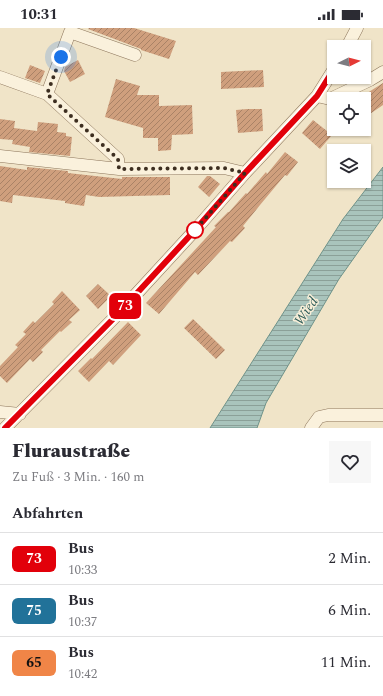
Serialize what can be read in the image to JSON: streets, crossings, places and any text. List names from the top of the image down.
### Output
{
  "water": ["Wied"],
  "lines": ["bus line 73"],
  "north": "right",
  "page": {
    "status": "10:31",
    "on_map": "73",
    "heading": [
      ["Fluraustraße", "Zu Fuß · 3 Min. · 160 m"],
      "Abfahrten"
    ],
    "list": [
      {
        "mark": "73",
        "name": "Bus",
        "note": "10:33",
        "value": "2 Min."
      },
      {
        "mark": "75",
        "name": "Bus",
        "note": "10:37",
        "value": "6 Min."
      },
      {
        "mark": "65",
        "name": "Bus",
        "note": "10:42",
        "value": "11 Min."
      }
    ]
  }
}
